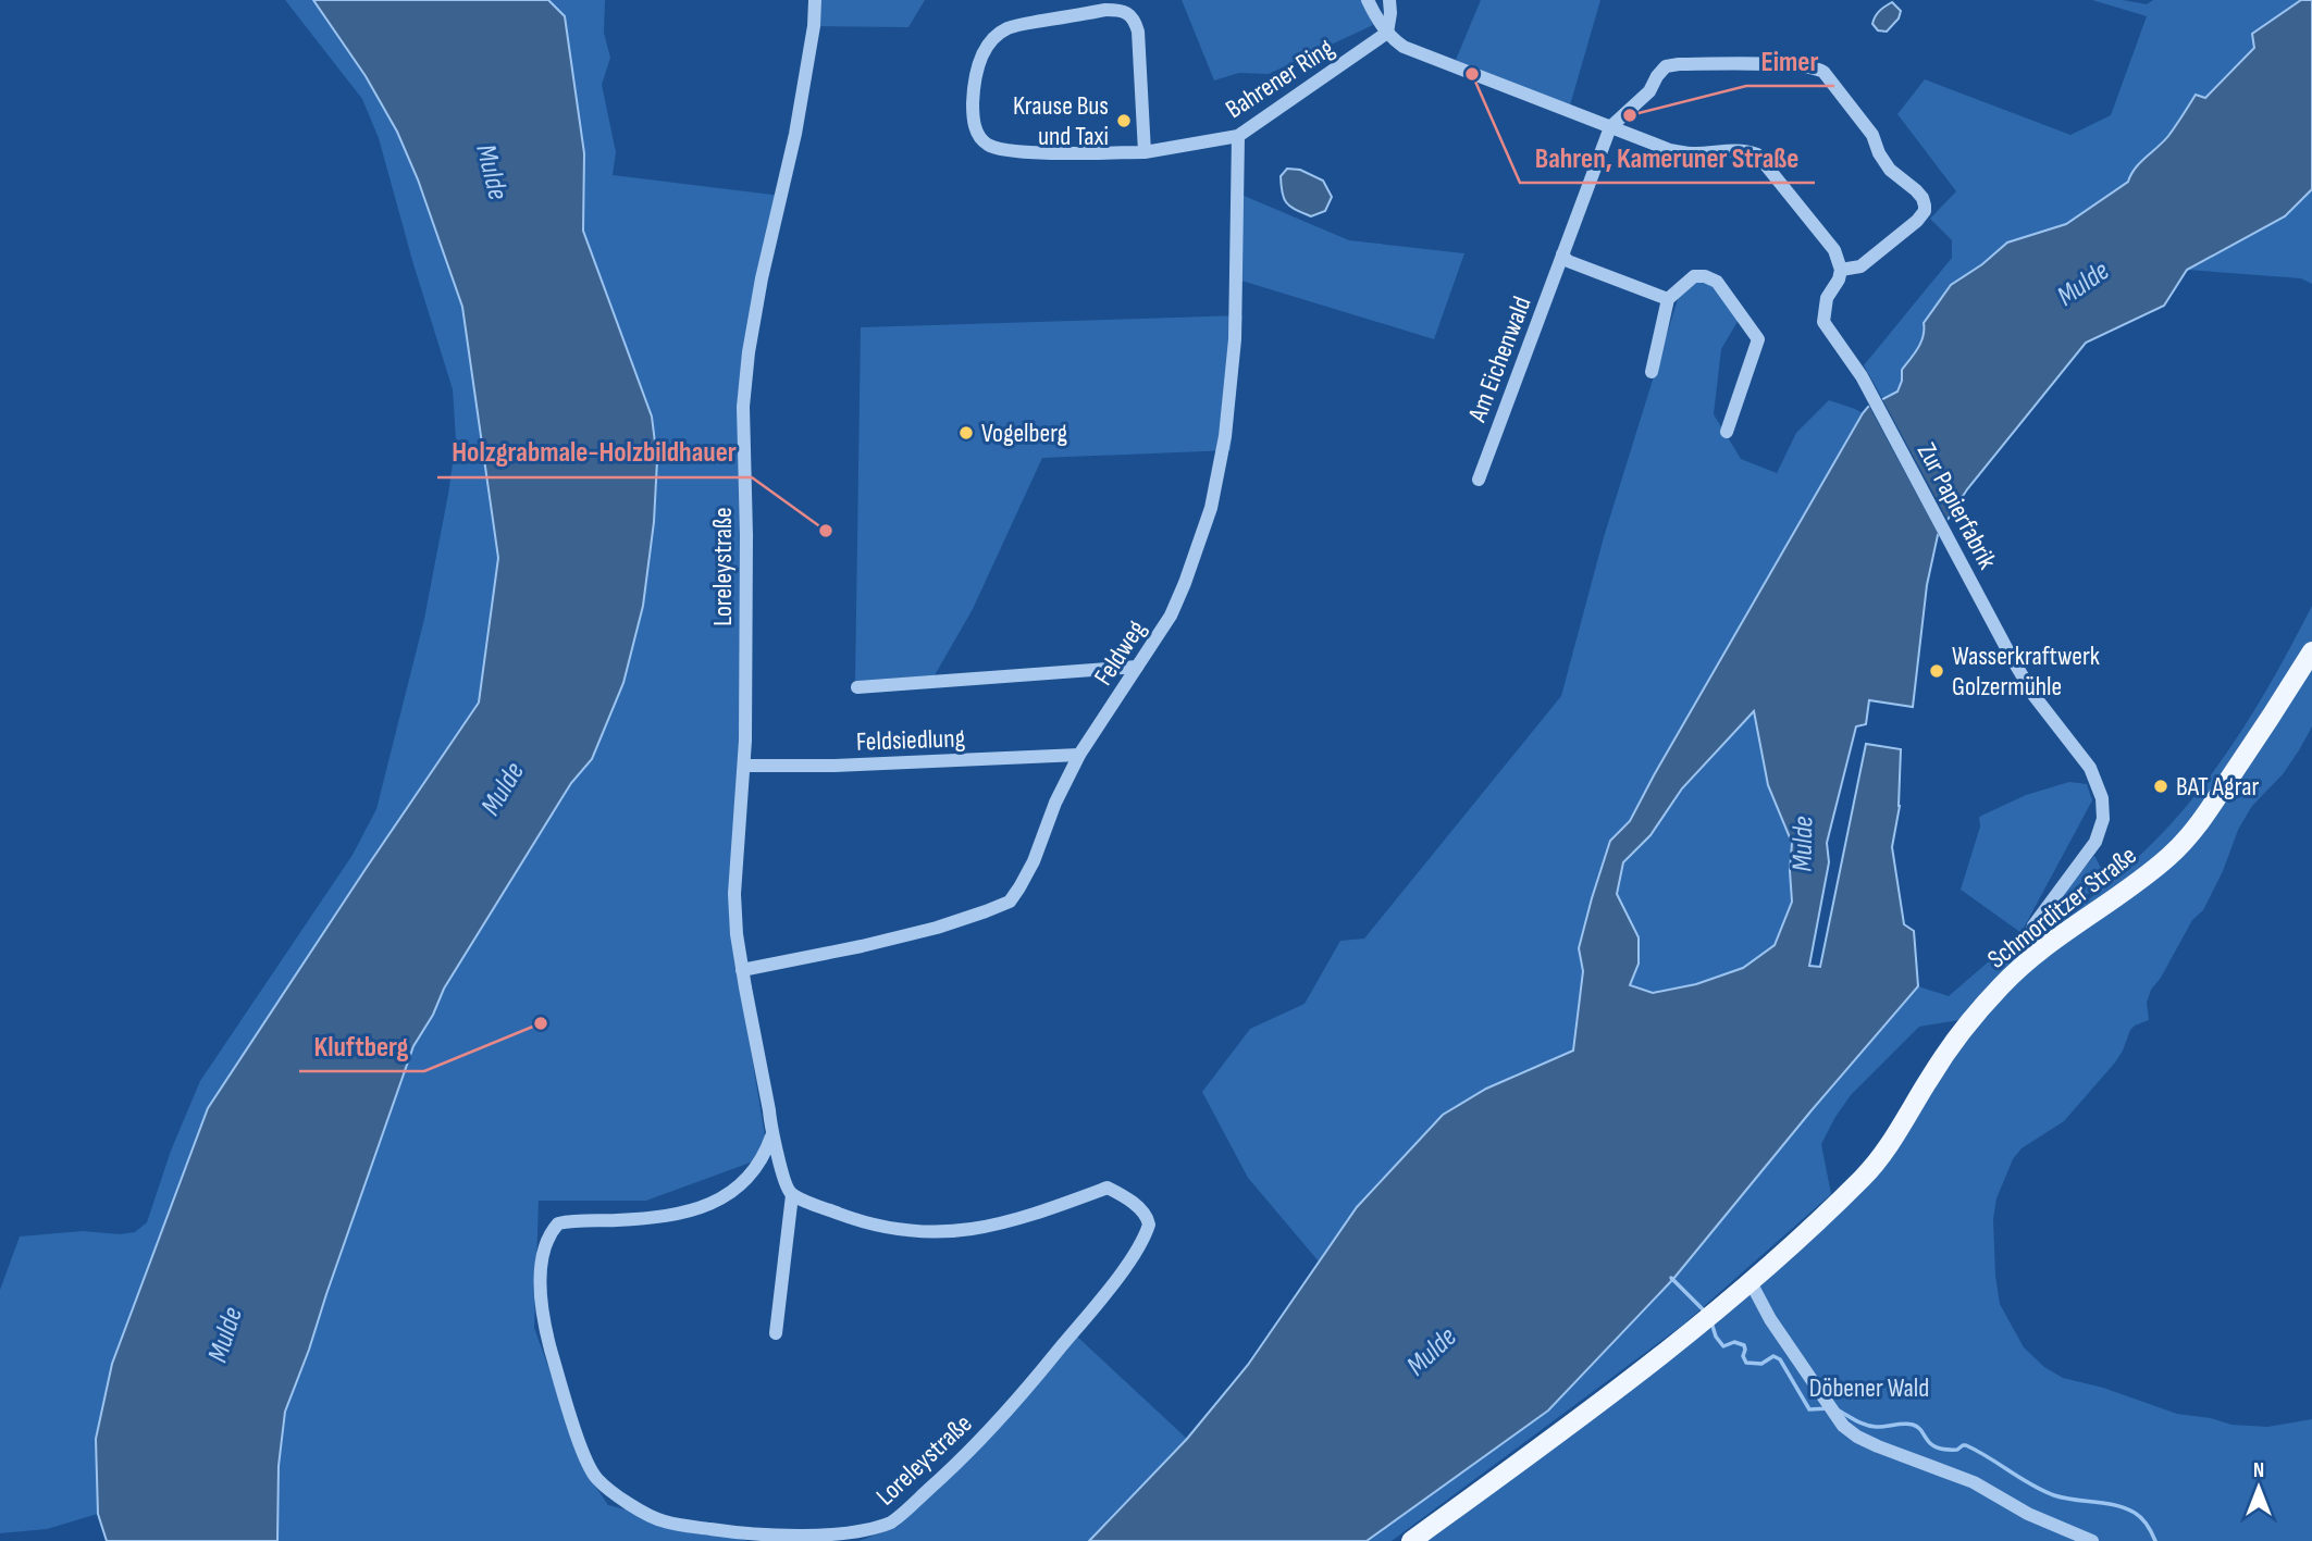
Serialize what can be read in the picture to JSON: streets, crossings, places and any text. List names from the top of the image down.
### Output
{
  "streets": {
    "main road": ["Schmorditzer Straße"],
    "street": [
      "Bahrener Ring",
      "Am Eichenwald",
      "Zur Papierfabrik",
      "Loreleystraße",
      "Feldweg",
      "Feldsiedlung"
    ]
  },
  "crossings": [
    ["Bahrener Ring", "Feldweg"],
    ["Zur Papierfabrik", "Schmorditzer Straße"],
    ["Loreleystraße", "Feldweg"],
    ["Loreleystraße", "Feldsiedlung"],
    ["Feldweg", "Feldsiedlung"]
  ],
  "water": ["Mulde"],
  "parks": ["Döbener Wald"],
  "places": [
    "Bahren, Kameruner Straße",
    "Eimer",
    "Krause Bus und Taxi",
    "Vogelberg",
    "Holzgrabmale-Holzbildhauer",
    "Wasserkraftwerk Golzermühle",
    "BAT Agrar",
    "Kluftberg"
  ],
  "north": "top"
}
